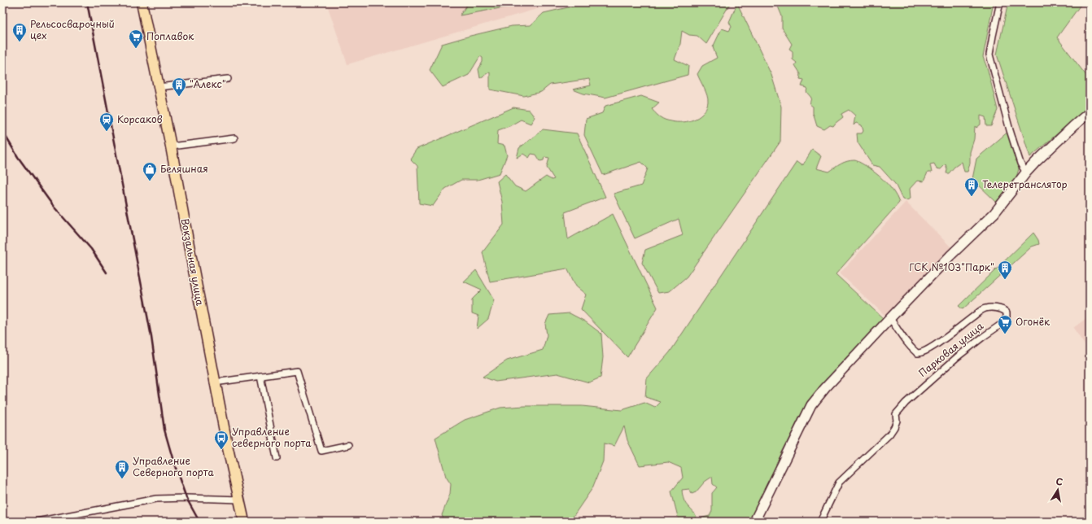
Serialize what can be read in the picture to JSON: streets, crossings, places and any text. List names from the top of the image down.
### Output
{
  "streets": {
    "main road": ["Вокзальная улица"],
    "street": ["Парковая улица"]
  },
  "places": {
    "building": [
      "Рельсосварочный цех",
      "\"Алекс\"",
      "Телеретранслятор",
      "ГСК №103\"Парк\"",
      "Управление Северного порта"
    ],
    "supermarket": ["Поплавок", "Огонёк"],
    "station": ["Корсаков"],
    "shop": ["Беляшная"],
    "bus stop": ["Управление северного порта"]
  },
  "north": "top"
}
